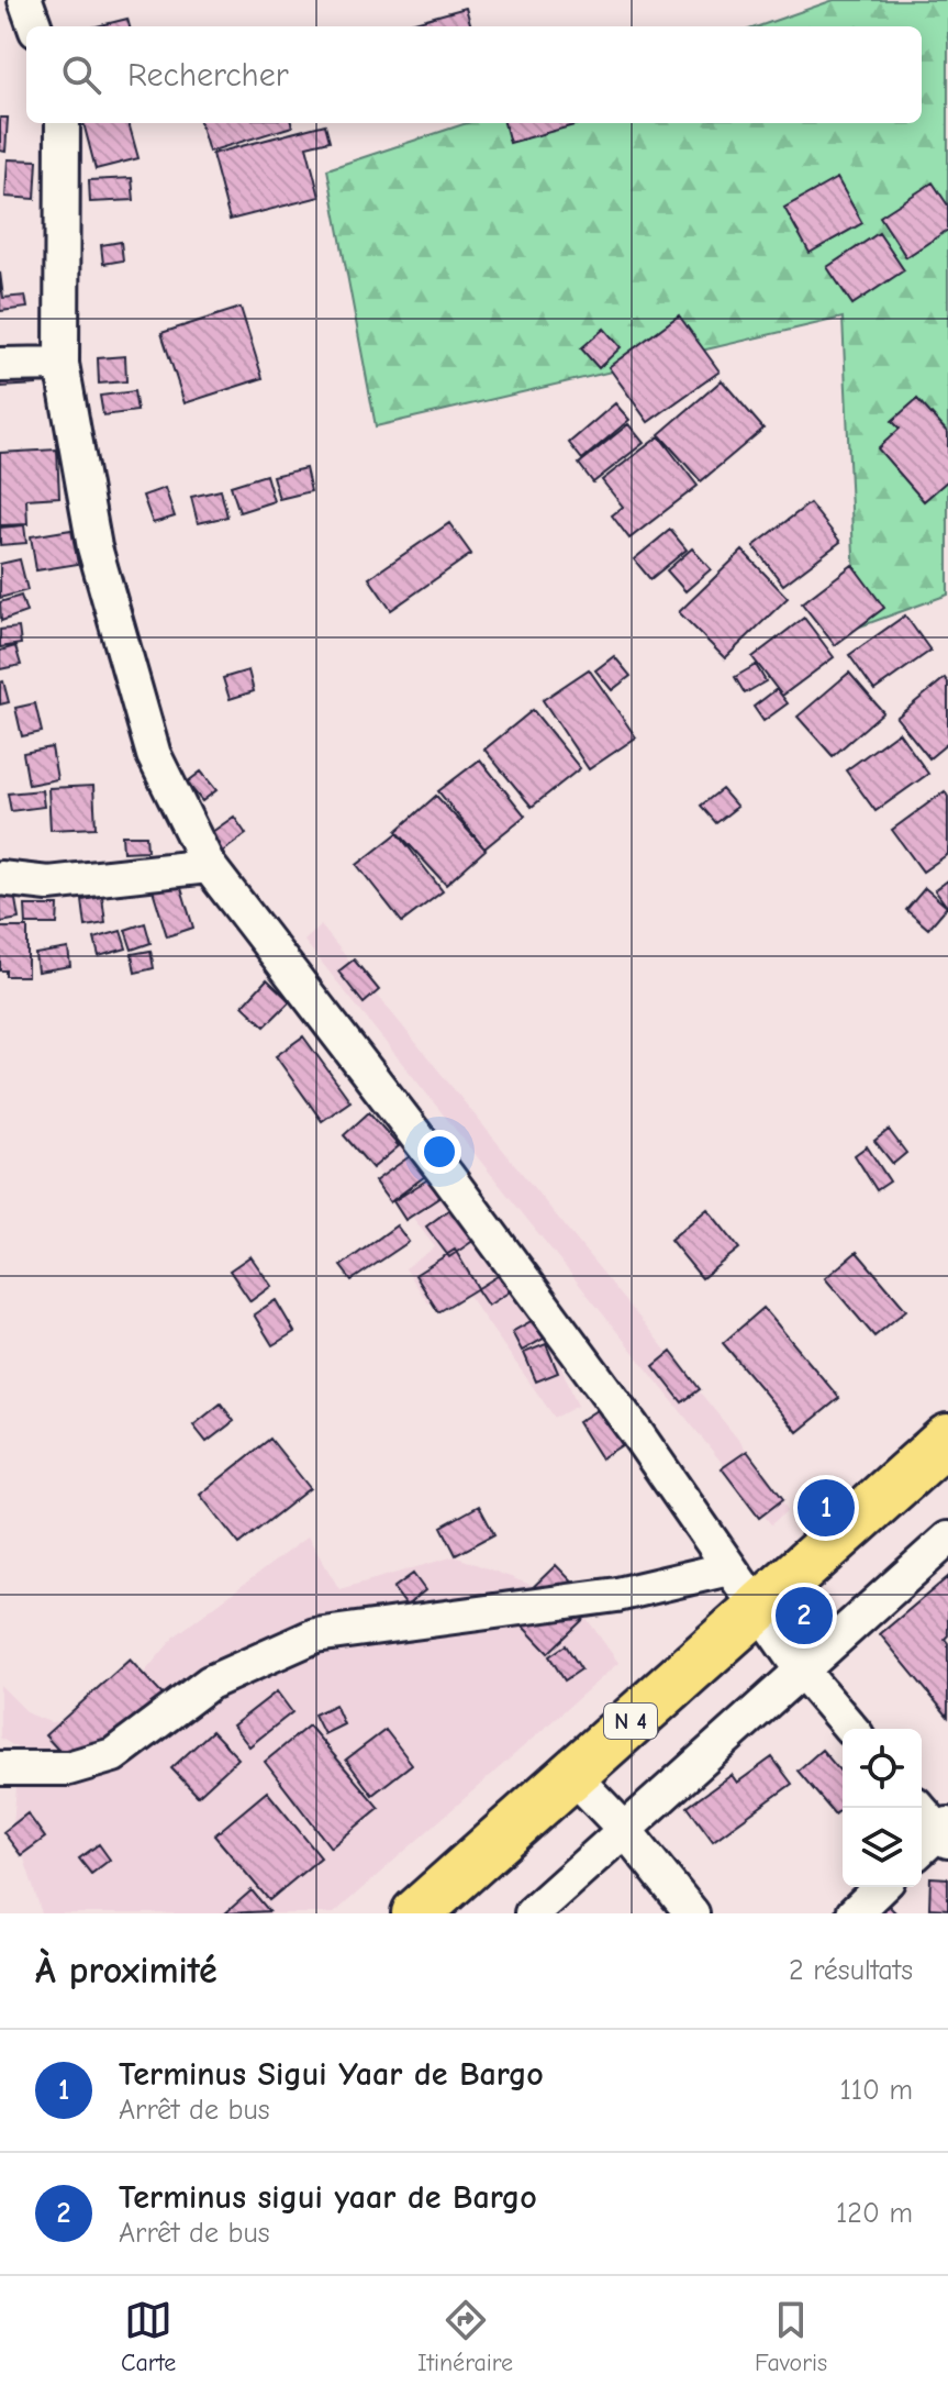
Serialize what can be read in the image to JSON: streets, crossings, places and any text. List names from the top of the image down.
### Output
{
  "streets": {
    "highway": ["N 4"]
  },
  "page": {
    "search": "Rechercher",
    "pins": ["1", "2"],
    "heading": ["À proximité", "2 résultats"],
    "list": [
      {
        "mark": "1",
        "name": "Terminus Sigui Yaar de Bargo",
        "note": "Arrêt de bus",
        "value": "110 m"
      },
      {
        "mark": "2",
        "name": "Terminus sigui yaar de Bargo",
        "note": "Arrêt de bus",
        "value": "120 m"
      }
    ],
    "nav": ["Carte", "Itinéraire", "Favoris"]
  }
}
